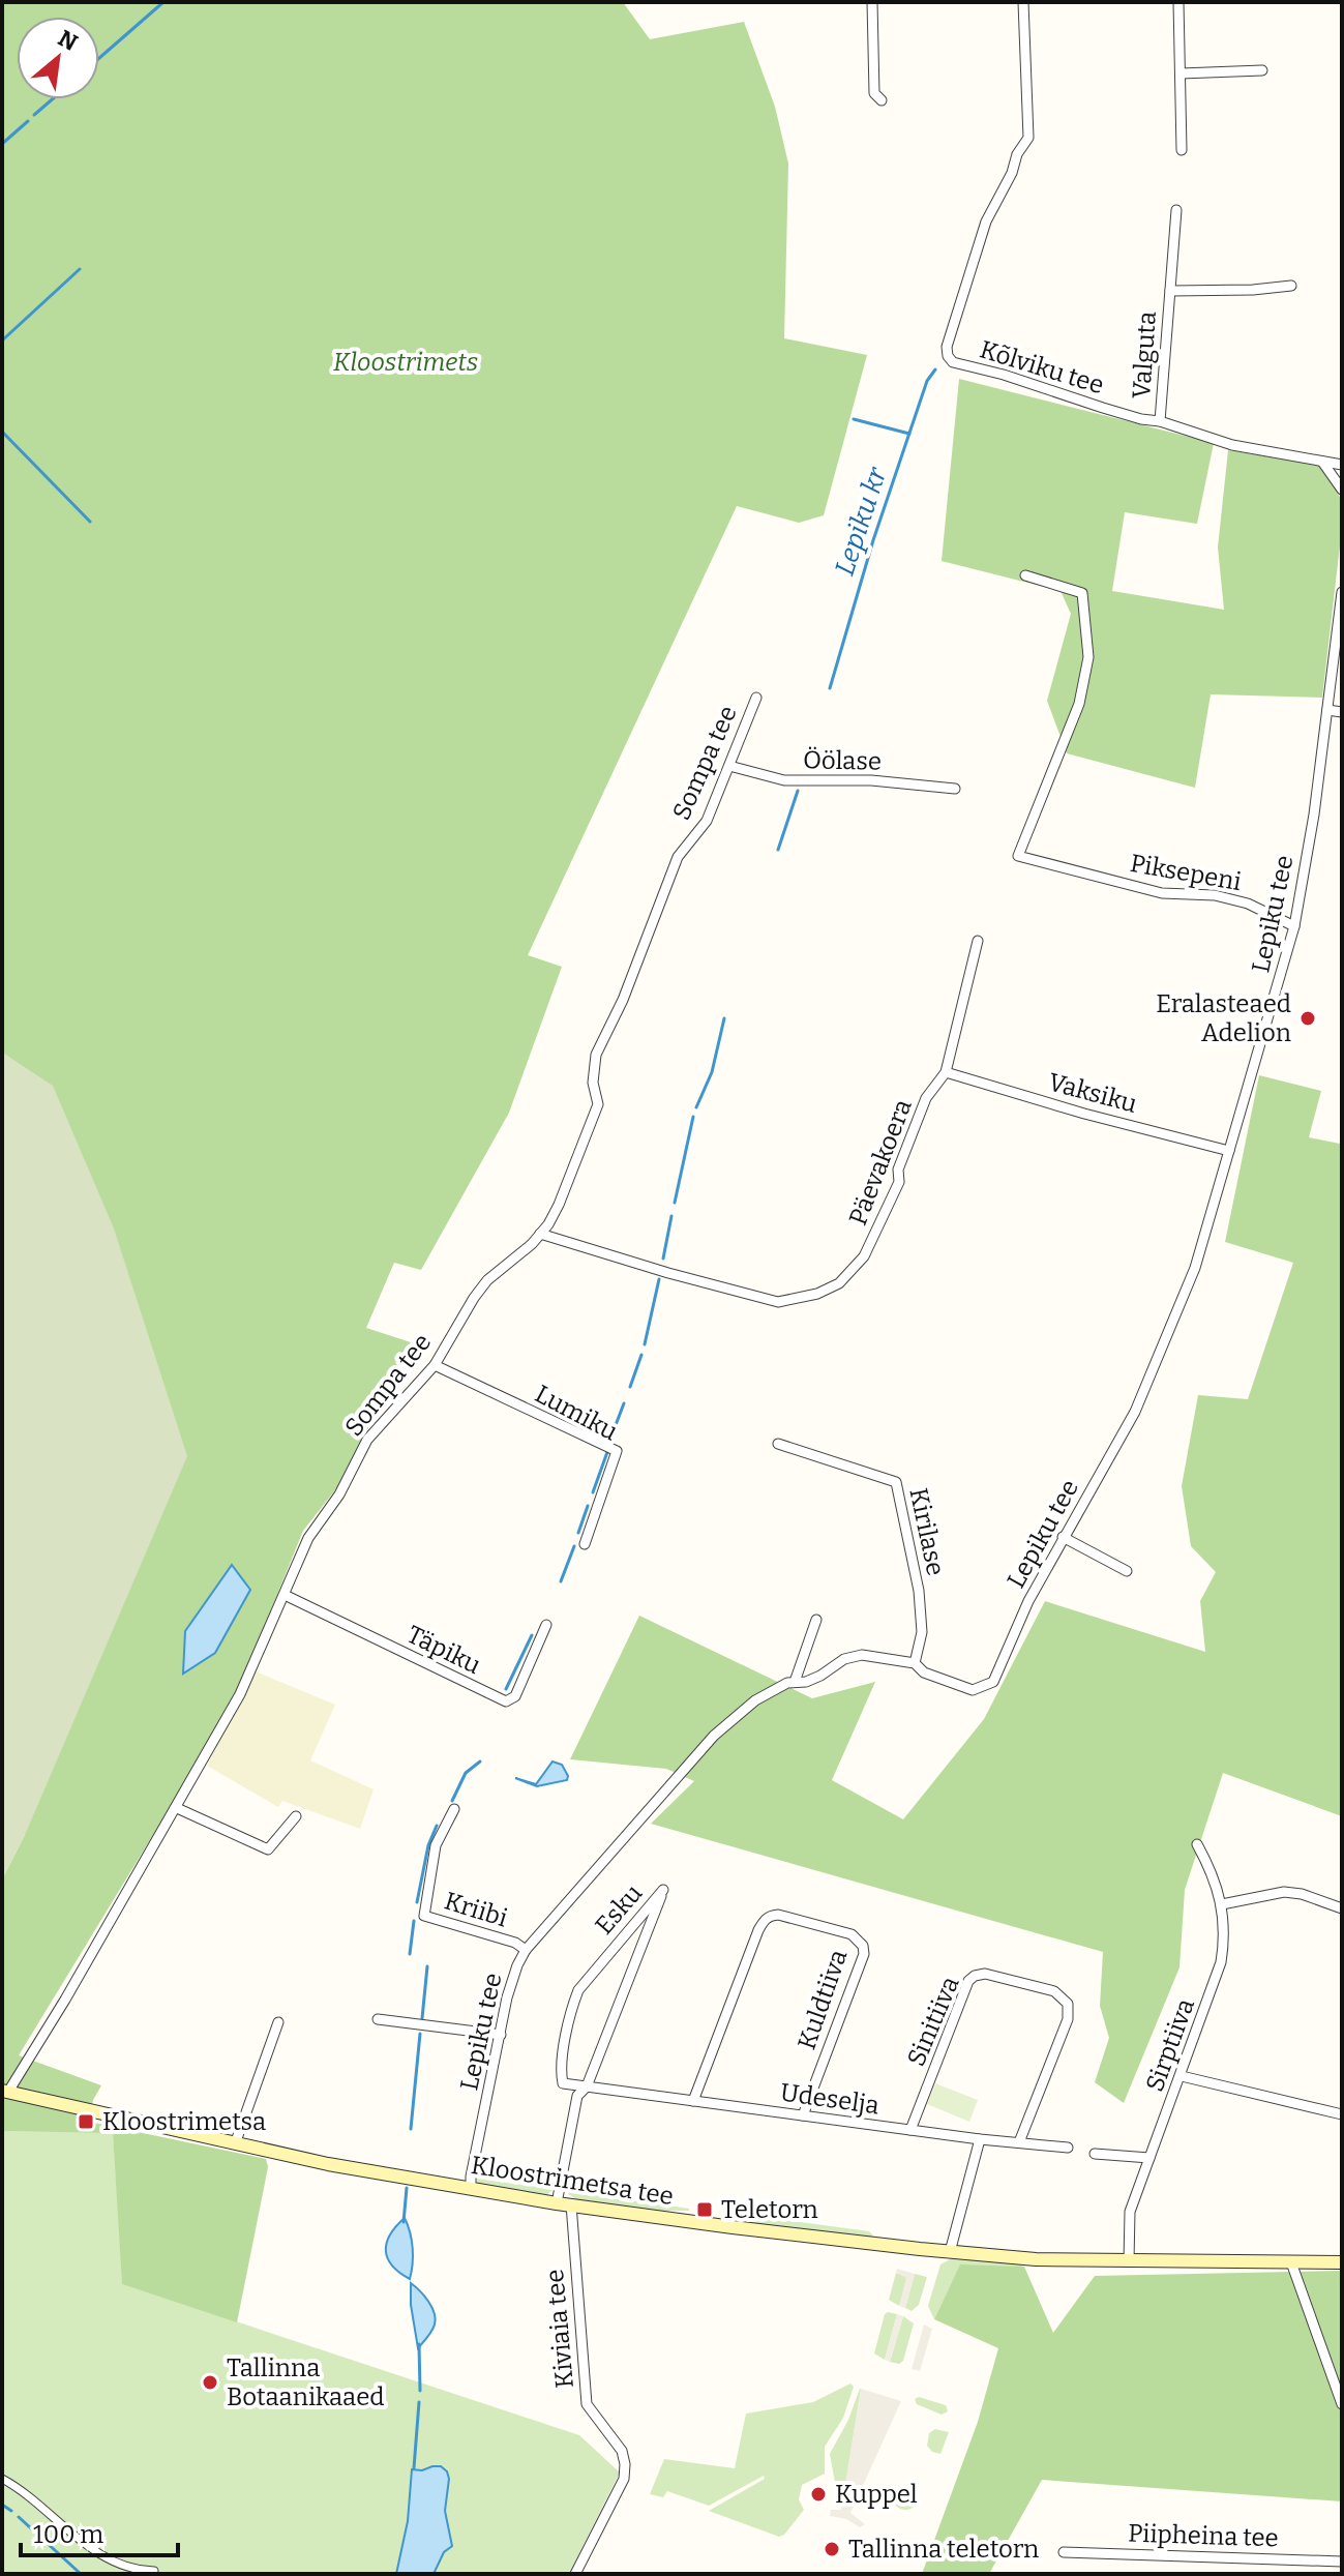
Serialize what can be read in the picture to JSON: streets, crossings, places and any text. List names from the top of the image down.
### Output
{
  "streets": {
    "main road": ["Kloostrimetsa tee"],
    "street": [
      "Valguta",
      "Kõlviku tee",
      "Öölase",
      "Sompa tee",
      "Piksepeni",
      "Lepiku tee",
      "Vaksiku",
      "Päevakoera",
      "Lumiku",
      "Kirilase",
      "Täpiku",
      "Kriibi",
      "Esku",
      "Kuldtiiva",
      "Sinitiiva",
      "Sirptiiva",
      "Udeselja",
      "Kiviaia tee",
      "Piipheina tee"
    ]
  },
  "crossings": [
    ["Valguta", "Kõlviku tee"],
    ["Öölase", "Sompa tee"],
    ["Sompa tee", "Päevakoera"],
    ["Sompa tee", "Lumiku"],
    ["Sompa tee", "Täpiku"],
    ["Sompa tee", "Kloostrimetsa tee"],
    ["Piksepeni", "Lepiku tee"],
    ["Lepiku tee", "Vaksiku"],
    ["Lepiku tee", "Kirilase"],
    ["Lepiku tee", "Kriibi"],
    ["Lepiku tee", "Kloostrimetsa tee"],
    ["Vaksiku", "Päevakoera"],
    ["Esku", "Udeselja"],
    ["Esku", "Kloostrimetsa tee"],
    ["Esku", "Kiviaia tee"],
    ["Kuldtiiva", "Udeselja"],
    ["Sinitiiva", "Udeselja"],
    ["Sirptiiva", "Kloostrimetsa tee"],
    ["Kloostrimetsa tee", "Kiviaia tee"]
  ],
  "water": ["Lepiku kr"],
  "parks": ["Kloostrimets"],
  "places": {
    "other": [
      "Eralasteaed Adelion",
      "Tallinna Botaanikaaed",
      "Kuppel",
      "Tallinna teletorn"
    ],
    "transit": ["Kloostrimetsa", "Teletorn"]
  },
  "scale_bar": "100 m",
  "north": "top right"
}
